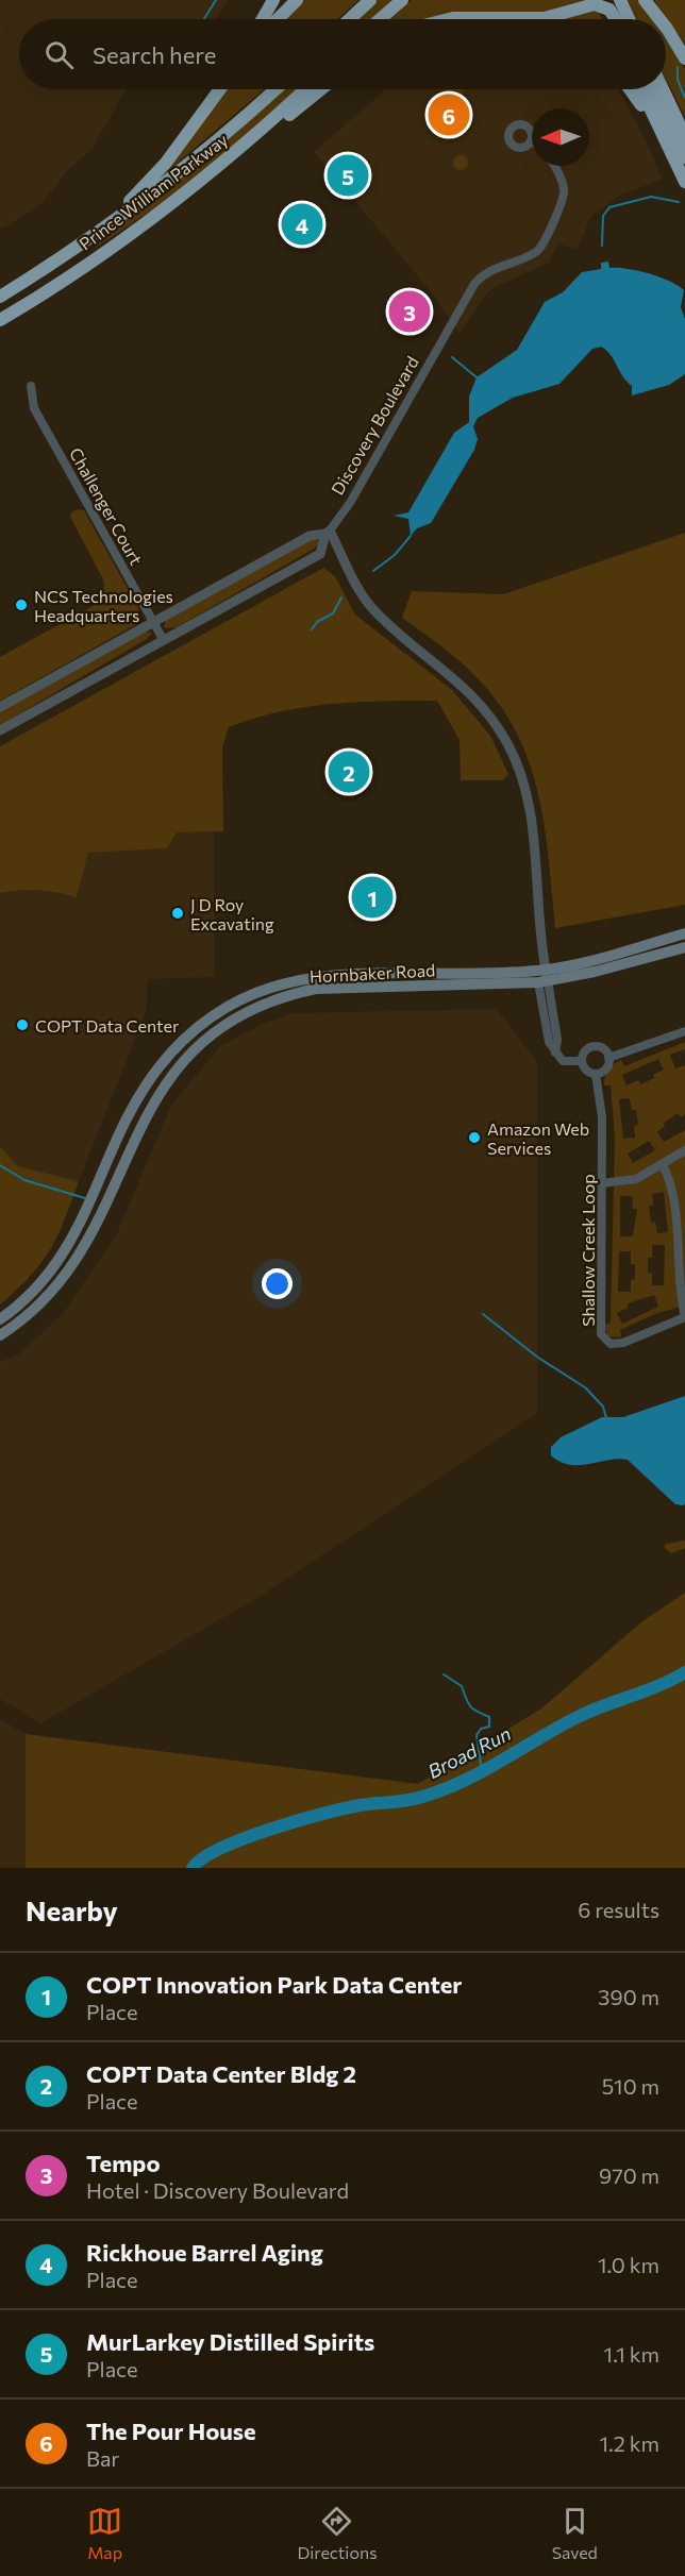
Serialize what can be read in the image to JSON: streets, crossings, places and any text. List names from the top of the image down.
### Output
{
  "streets": {
    "highway": ["Prince William Parkway"],
    "main road": ["Hornbaker Road"],
    "street": ["Discovery Boulevard", "Challenger Court", "Shallow Creek Loop"]
  },
  "crossings": [
    ["Discovery Boulevard", "Challenger Court"]
  ],
  "water": ["Broad Run"],
  "places": [
    "NCS Technologies Headquarters",
    "J D Roy Excavating",
    "COPT Data Center",
    "Amazon Web Services"
  ],
  "north": "left",
  "page": {
    "search": "Search here",
    "pins": [
      "6",
      "5",
      "4",
      "3",
      "2",
      "1"
    ],
    "heading": ["Nearby", "6 results"],
    "list": [
      {
        "mark": "1",
        "name": "COPT Innovation Park Data Center",
        "note": "Place",
        "value": "390 m"
      },
      {
        "mark": "2",
        "name": "COPT Data Center Bldg 2",
        "note": "Place",
        "value": "510 m"
      },
      {
        "mark": "3",
        "name": "Tempo",
        "note": "Hotel · Discovery Boulevard",
        "value": "970 m"
      },
      {
        "mark": "4",
        "name": "Rickhoue Barrel Aging",
        "note": "Place",
        "value": "1.0 km"
      },
      {
        "mark": "5",
        "name": "MurLarkey Distilled Spirits",
        "note": "Place",
        "value": "1.1 km"
      },
      {
        "mark": "6",
        "name": "The Pour House",
        "note": "Bar",
        "value": "1.2 km"
      }
    ],
    "nav": ["Map", "Directions", "Saved"]
  }
}
